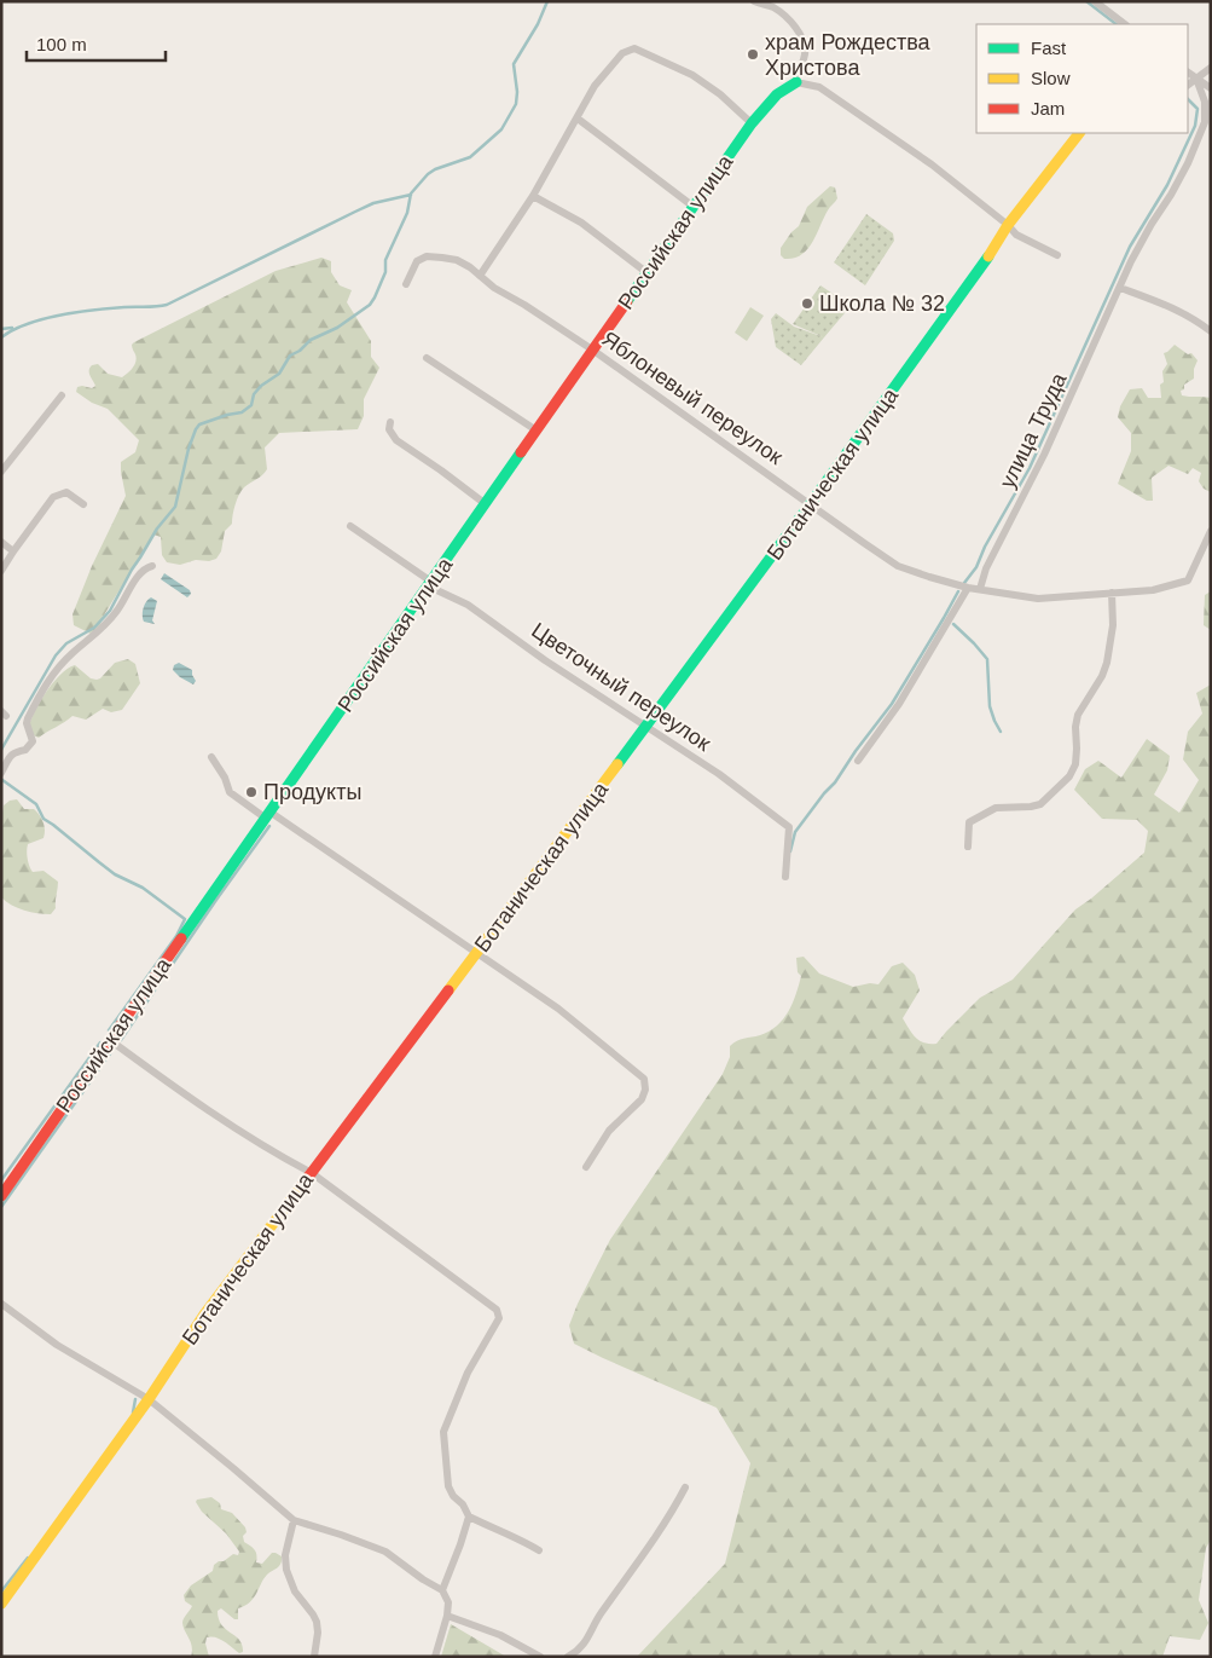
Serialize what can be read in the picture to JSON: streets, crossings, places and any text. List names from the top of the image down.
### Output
{
  "streets": {
    "street": [
      "Российская улица",
      "Яблоневый переулок",
      "улица Труда",
      "Ботаническая улица",
      "Цветочный переулок"
    ]
  },
  "crossings": [
    ["Российская улица", "Яблоневый переулок"],
    ["Российская улица", "Цветочный переулок"],
    ["Яблоневый переулок", "улица Труда"],
    ["Яблоневый переулок", "Ботаническая улица"],
    ["Ботаническая улица", "Цветочный переулок"]
  ],
  "places": ["храм Рождества Христова", "Школа № 32", "Продукты"],
  "legend": ["Fast", "Slow", "Jam"],
  "scale_bar": "100 m"
}
